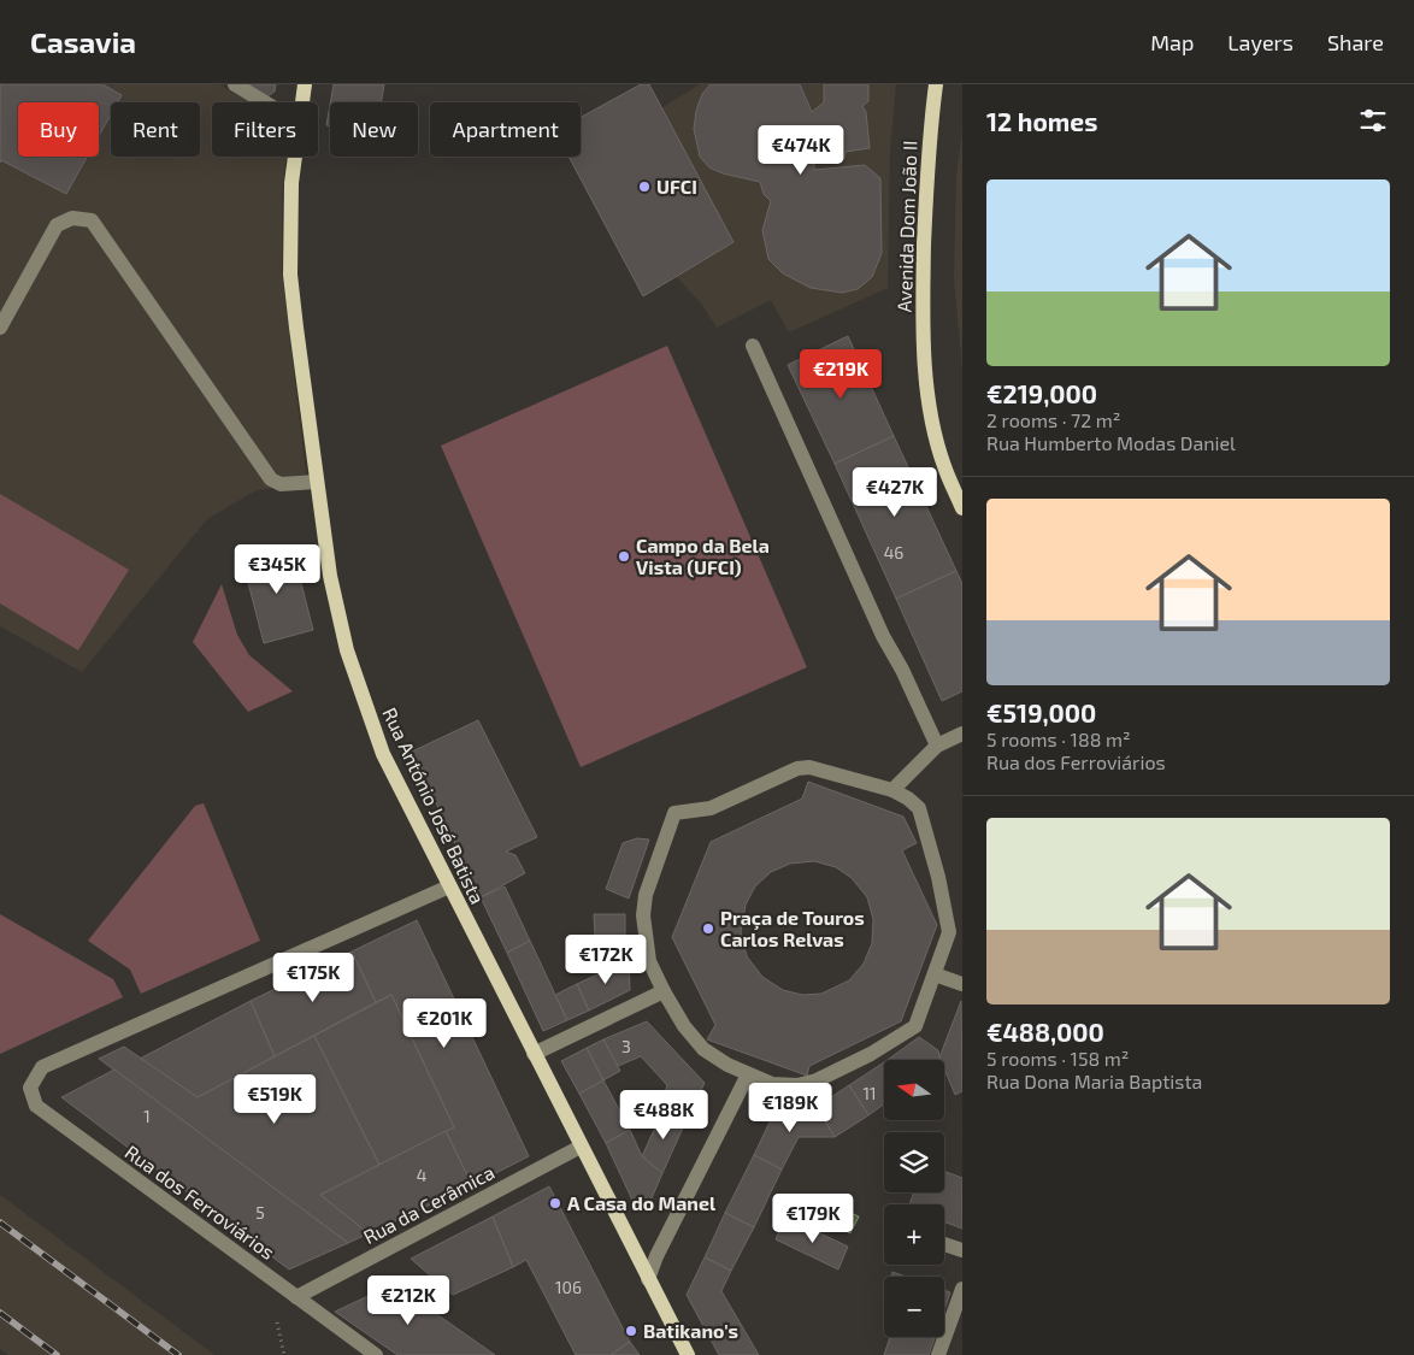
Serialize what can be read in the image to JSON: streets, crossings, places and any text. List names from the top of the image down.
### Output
{
  "streets": {
    "main road": ["Avenida Dom João II", "Rua António José Batista"],
    "street": ["Rua dos Ferroviários", "Rua da Cerâmica"]
  },
  "crossings": [
    ["Rua António José Batista", "Rua dos Ferroviários"],
    ["Rua António José Batista", "Rua da Cerâmica"],
    ["Rua dos Ferroviários", "Rua da Cerâmica"]
  ],
  "places": [
    "UFCI",
    "Campo da Bela Vista (UFCI)",
    "Praça de Touros Carlos Relvas",
    "A Casa do Manel",
    "Batikano's"
  ],
  "house_numbers": [
    "46",
    "3",
    "11",
    "1",
    "4",
    "5",
    "106"
  ],
  "north": "left",
  "page": {
    "header": "Casavia",
    "nav": ["Map", "Layers", "Share"],
    "heading": "12 homes",
    "chip": [
      "Buy",
      "Rent",
      "Filters",
      "New",
      "Apartment"
    ],
    "price": [
      "€474K",
      "€219K",
      "€427K",
      "€345K",
      "€172K",
      "€175K",
      "€201K",
      "€519K",
      "€189K",
      "€488K",
      "€179K",
      "€212K"
    ],
    "list": [
      {
        "name": "€219,000",
        "note": "2 rooms · 72 m² · Rua Humberto Modas Daniel"
      },
      {
        "name": "€519,000",
        "note": "5 rooms · 188 m² · Rua dos Ferroviários"
      },
      {
        "name": "€488,000",
        "note": "5 rooms · 158 m² · Rua Dona Maria Baptista"
      }
    ],
    "map_buttons": ["+", "−"]
  }
}
